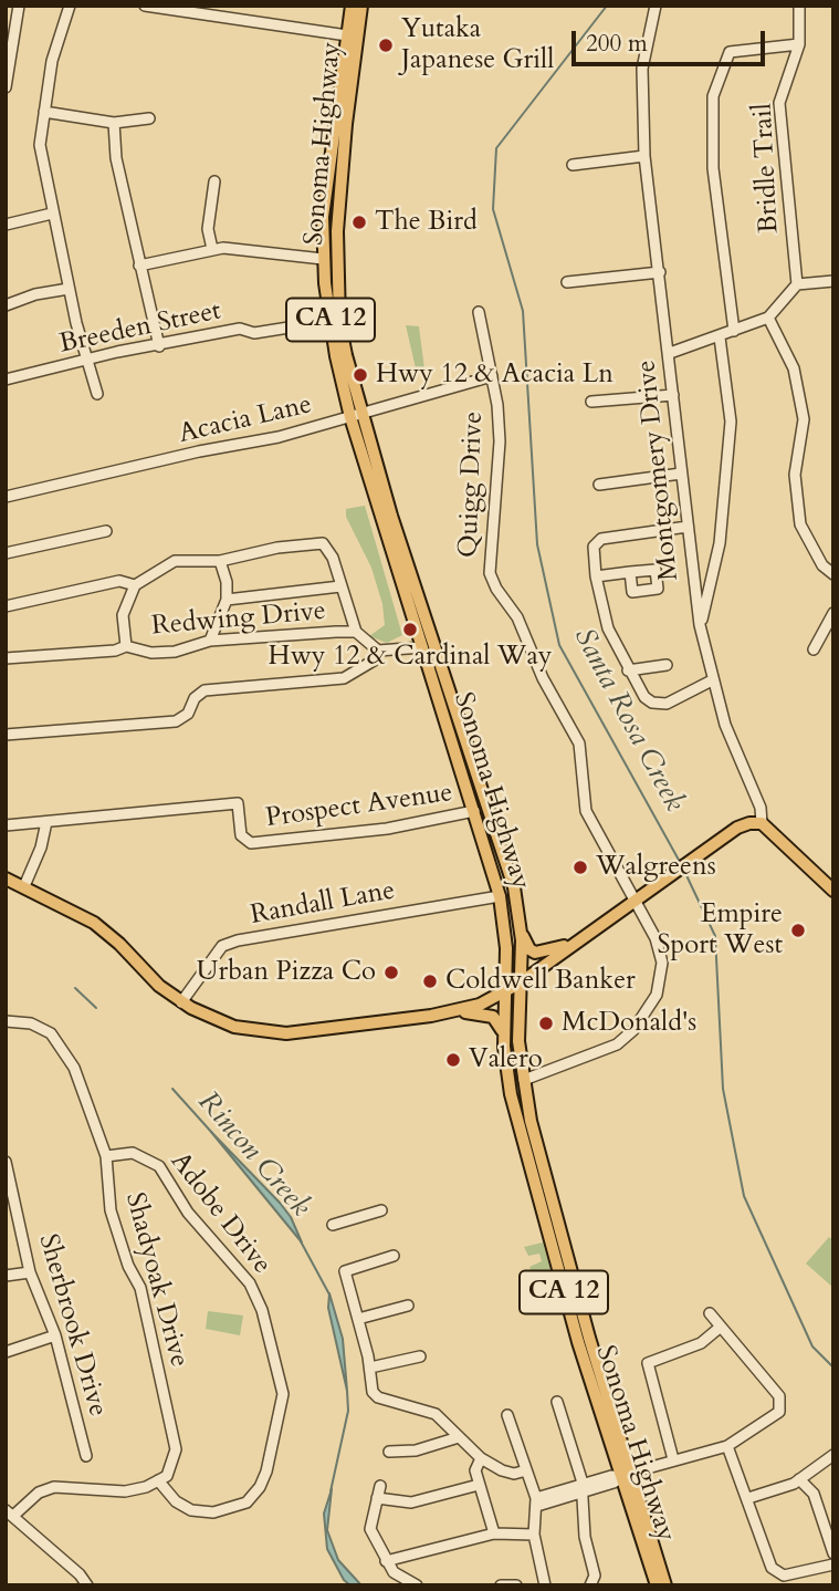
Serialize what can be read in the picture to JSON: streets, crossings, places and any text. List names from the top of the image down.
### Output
{
  "streets": {
    "main road": ["Sonoma Highway", "CA 12"],
    "street": [
      "Bridle Trail",
      "Breeden Street",
      "Acacia Lane",
      "Montgomery Drive",
      "Quigg Drive",
      "Redwing Drive",
      "Prospect Avenue",
      "Randall Lane",
      "Adobe Drive",
      "Shadyoak Drive",
      "Sherbrook Drive"
    ]
  },
  "crossings": [
    ["Sonoma Highway", "Breeden Street"],
    ["Sonoma Highway", "Acacia Lane"],
    ["Sonoma Highway", "Quigg Drive"],
    ["Sonoma Highway", "Prospect Avenue"],
    ["Sonoma Highway", "Randall Lane"],
    ["Acacia Lane", "Quigg Drive"],
    ["Adobe Drive", "Shadyoak Drive"]
  ],
  "water": ["Santa Rosa Creek", "Rincon Creek"],
  "places": [
    "Yutaka Japanese Grill",
    "The Bird",
    "Hwy 12 & Acacia Ln",
    "Hwy 12 & Cardinal Way",
    "Walgreens",
    "Empire Sport West",
    "Urban Pizza Co",
    "Coldwell Banker",
    "McDonald's",
    "Valero"
  ],
  "scale_bar": "200 m"
}
